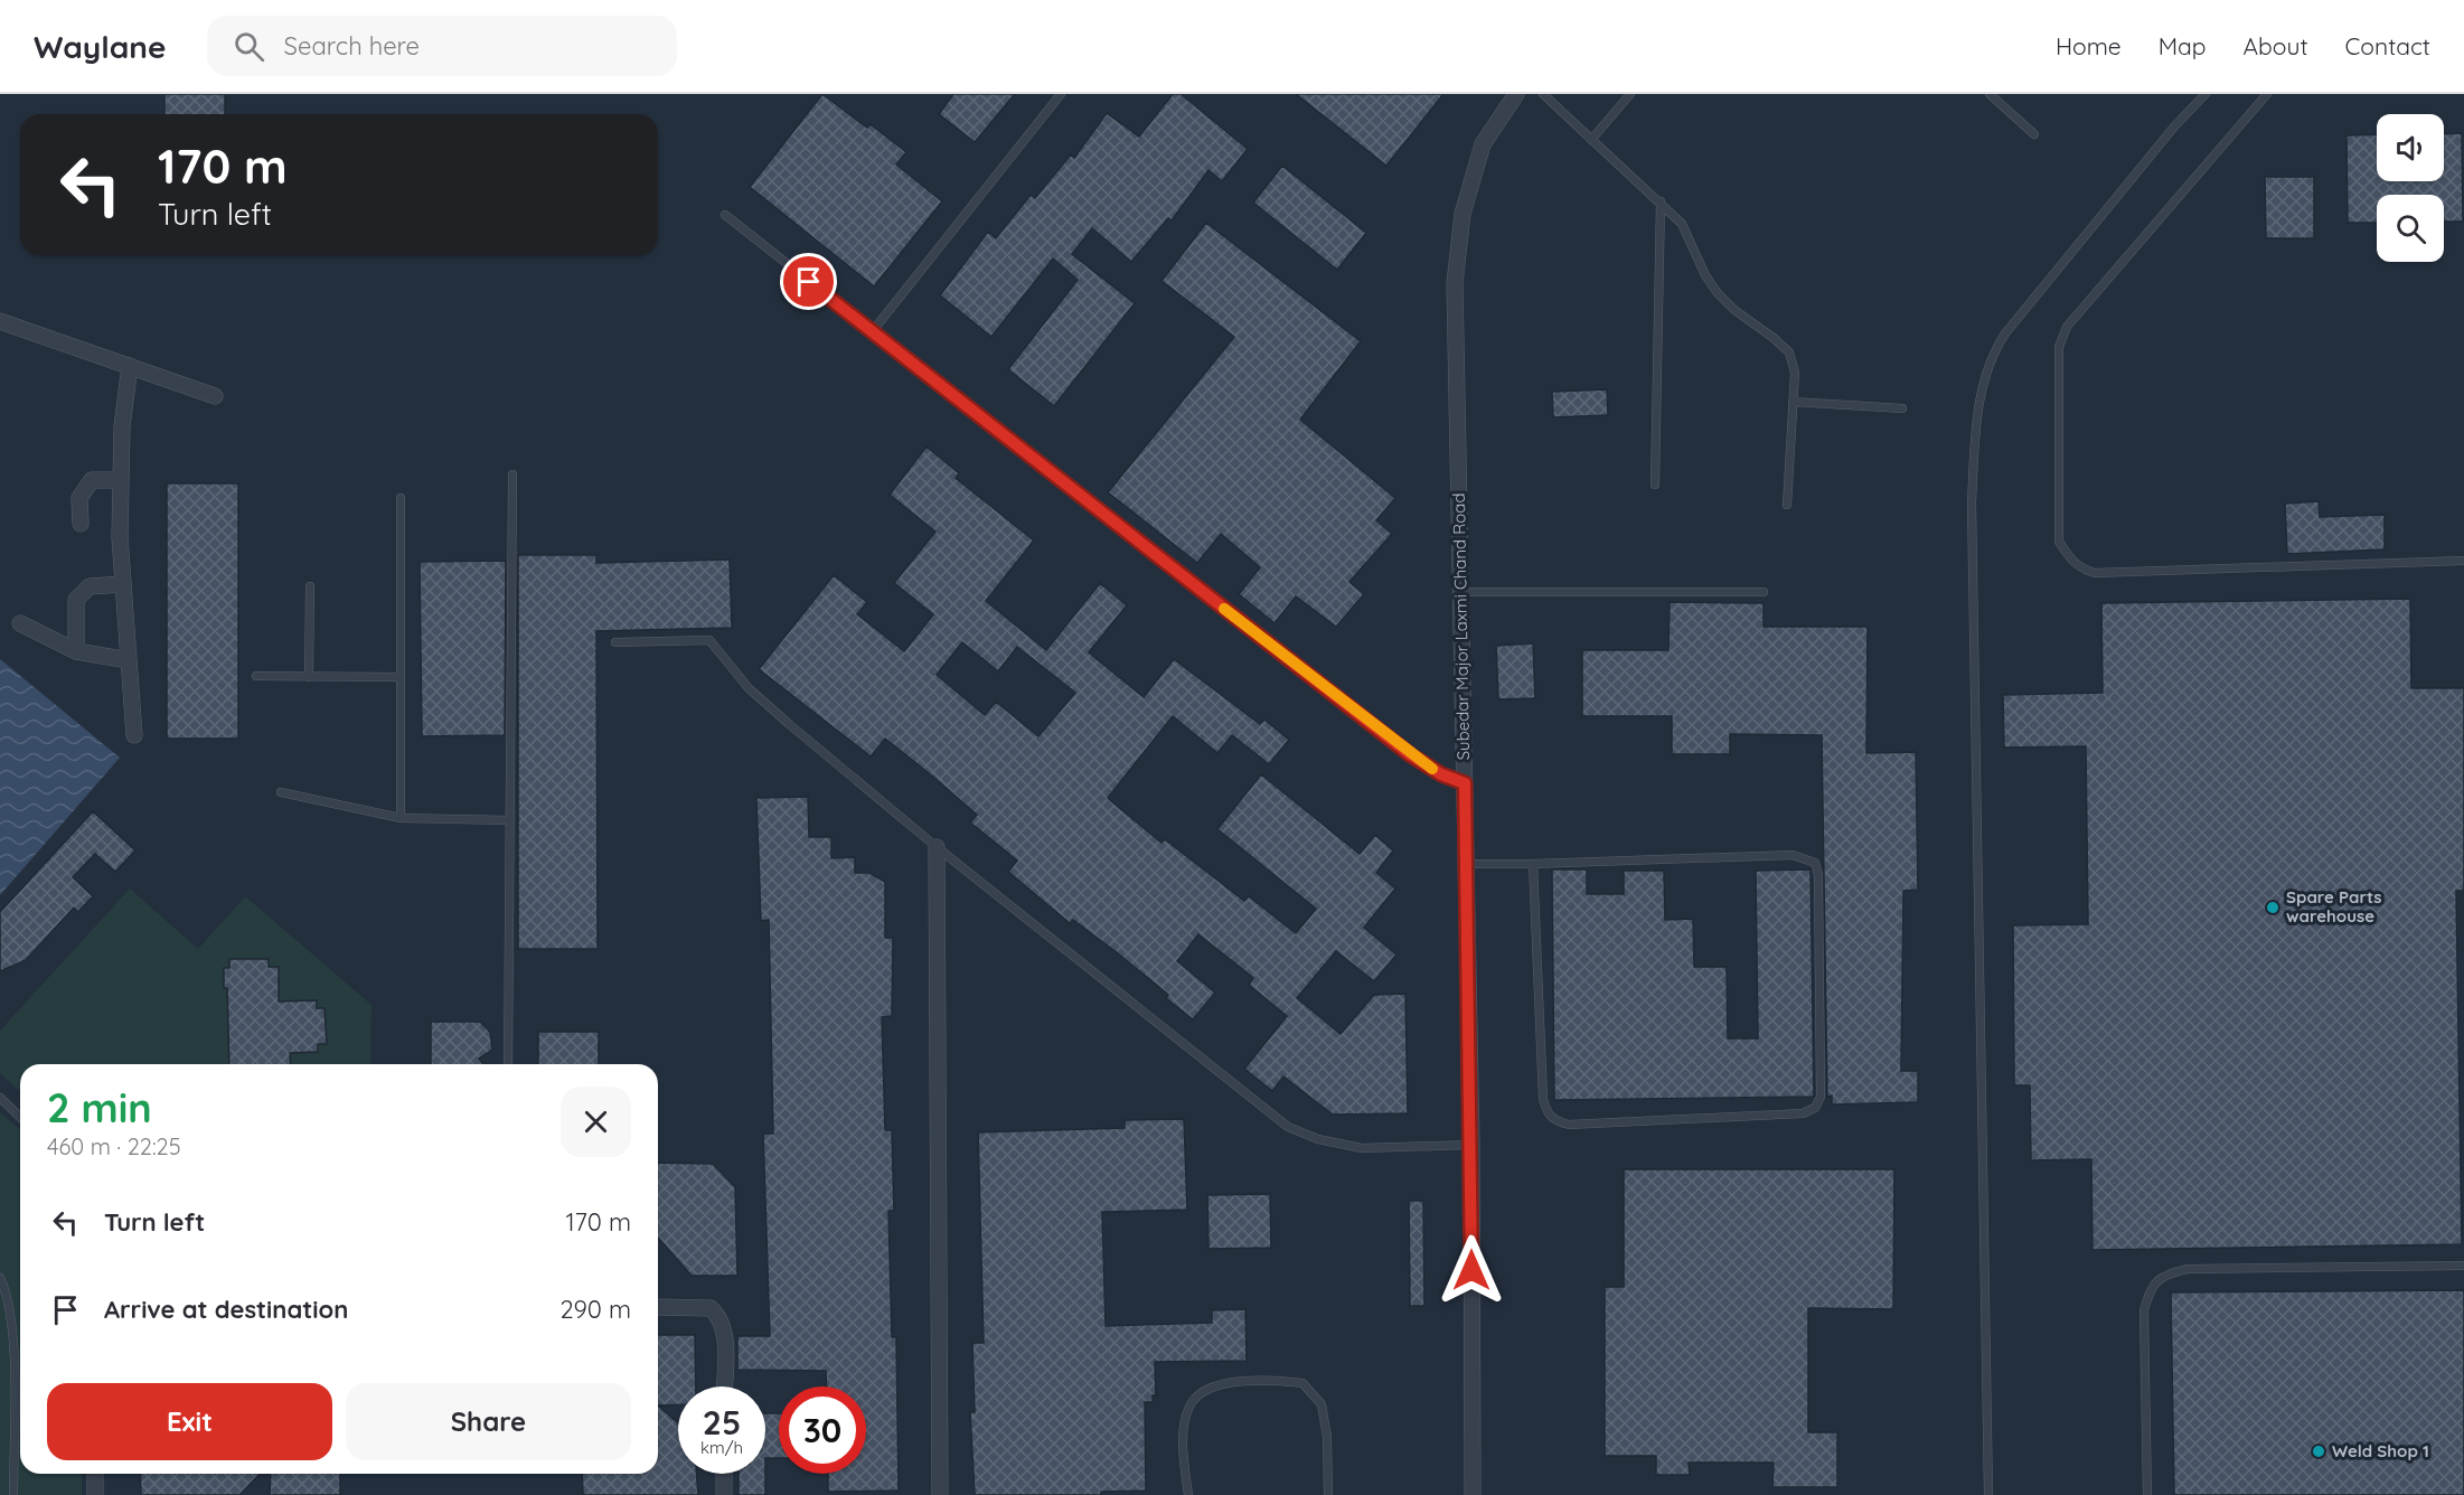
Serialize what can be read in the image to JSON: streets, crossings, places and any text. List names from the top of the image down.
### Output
{
  "streets": {
    "street": ["Subedar Major Laxmi Chand Road"]
  },
  "places": ["Spare Parts warehouse", "Weld Shop 1"],
  "page": {
    "header": "Waylane",
    "search": "Search here",
    "nav": [
      "Home",
      "Map",
      "About",
      "Contact"
    ],
    "turn": ["170 m", "Turn left"],
    "heading": ["2 min", "460 m · 22:25"],
    "list": [
      {
        "name": "Turn left",
        "value": "170 m"
      },
      {
        "name": "Arrive at destination",
        "value": "290 m"
      }
    ],
    "buttons": ["Exit", "Share"],
    "speed": "25 km/h",
    "limit": "30"
  }
}
